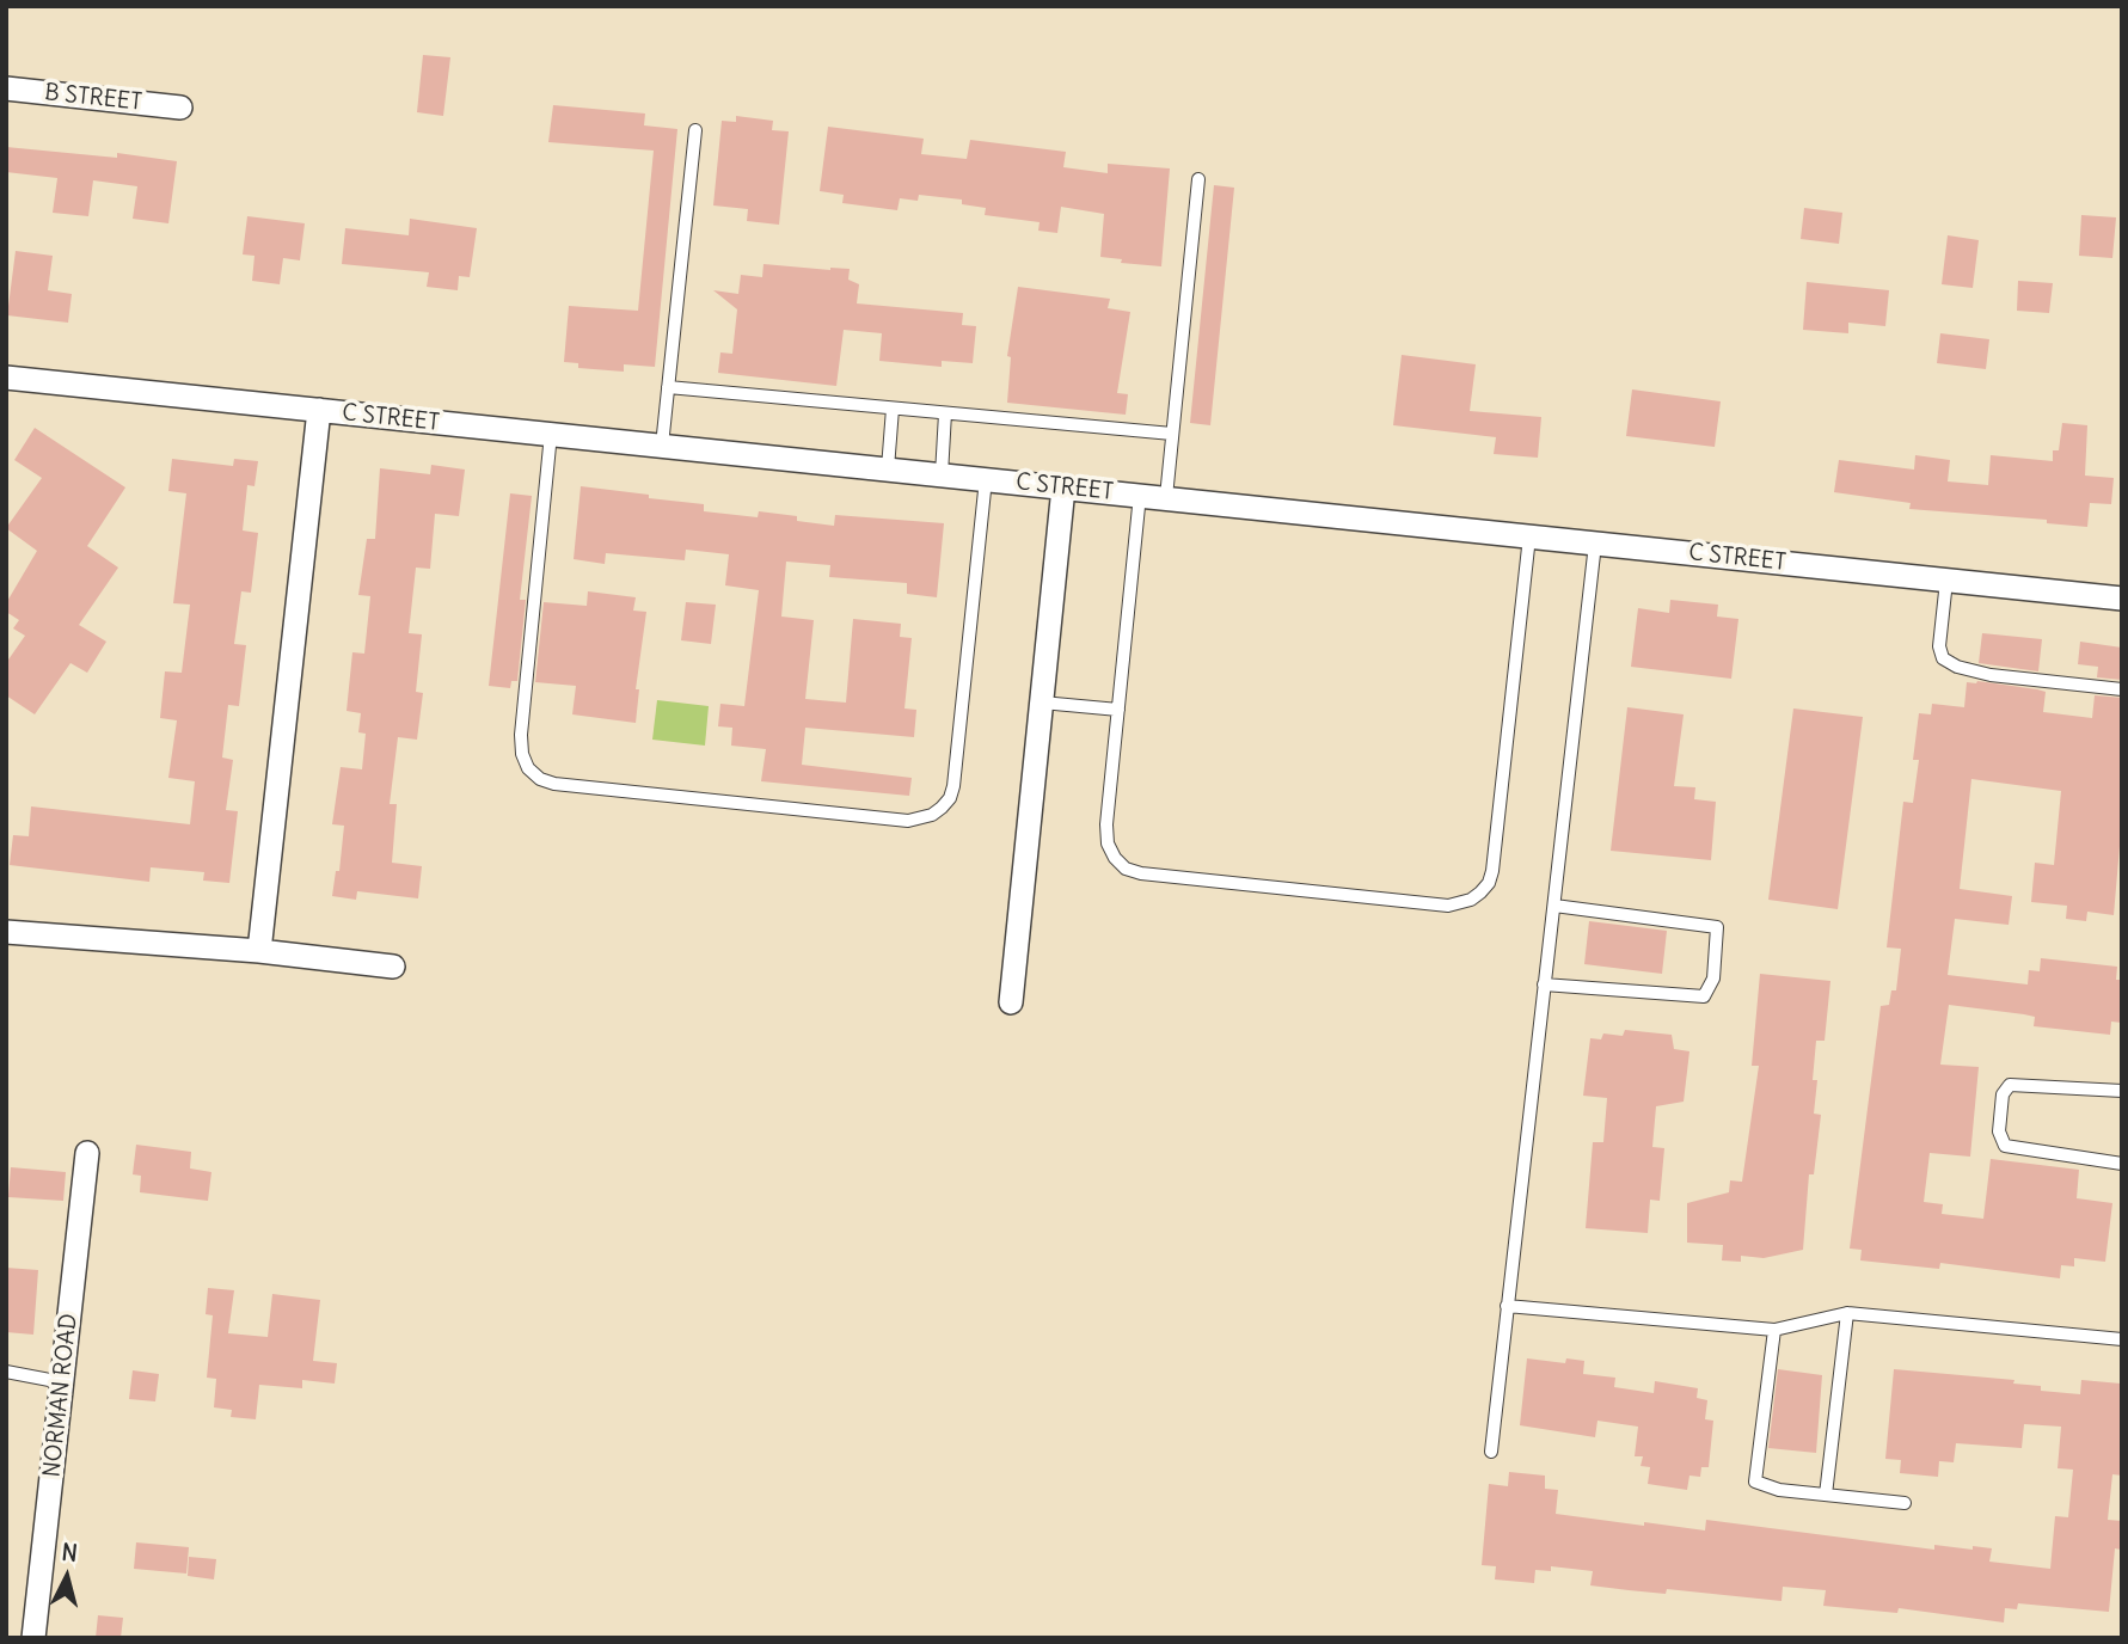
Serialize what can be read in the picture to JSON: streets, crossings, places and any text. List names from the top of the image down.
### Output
{
  "streets": {
    "street": ["B STREET", "C STREET", "NORMAN ROAD"]
  },
  "north": "top"
}
